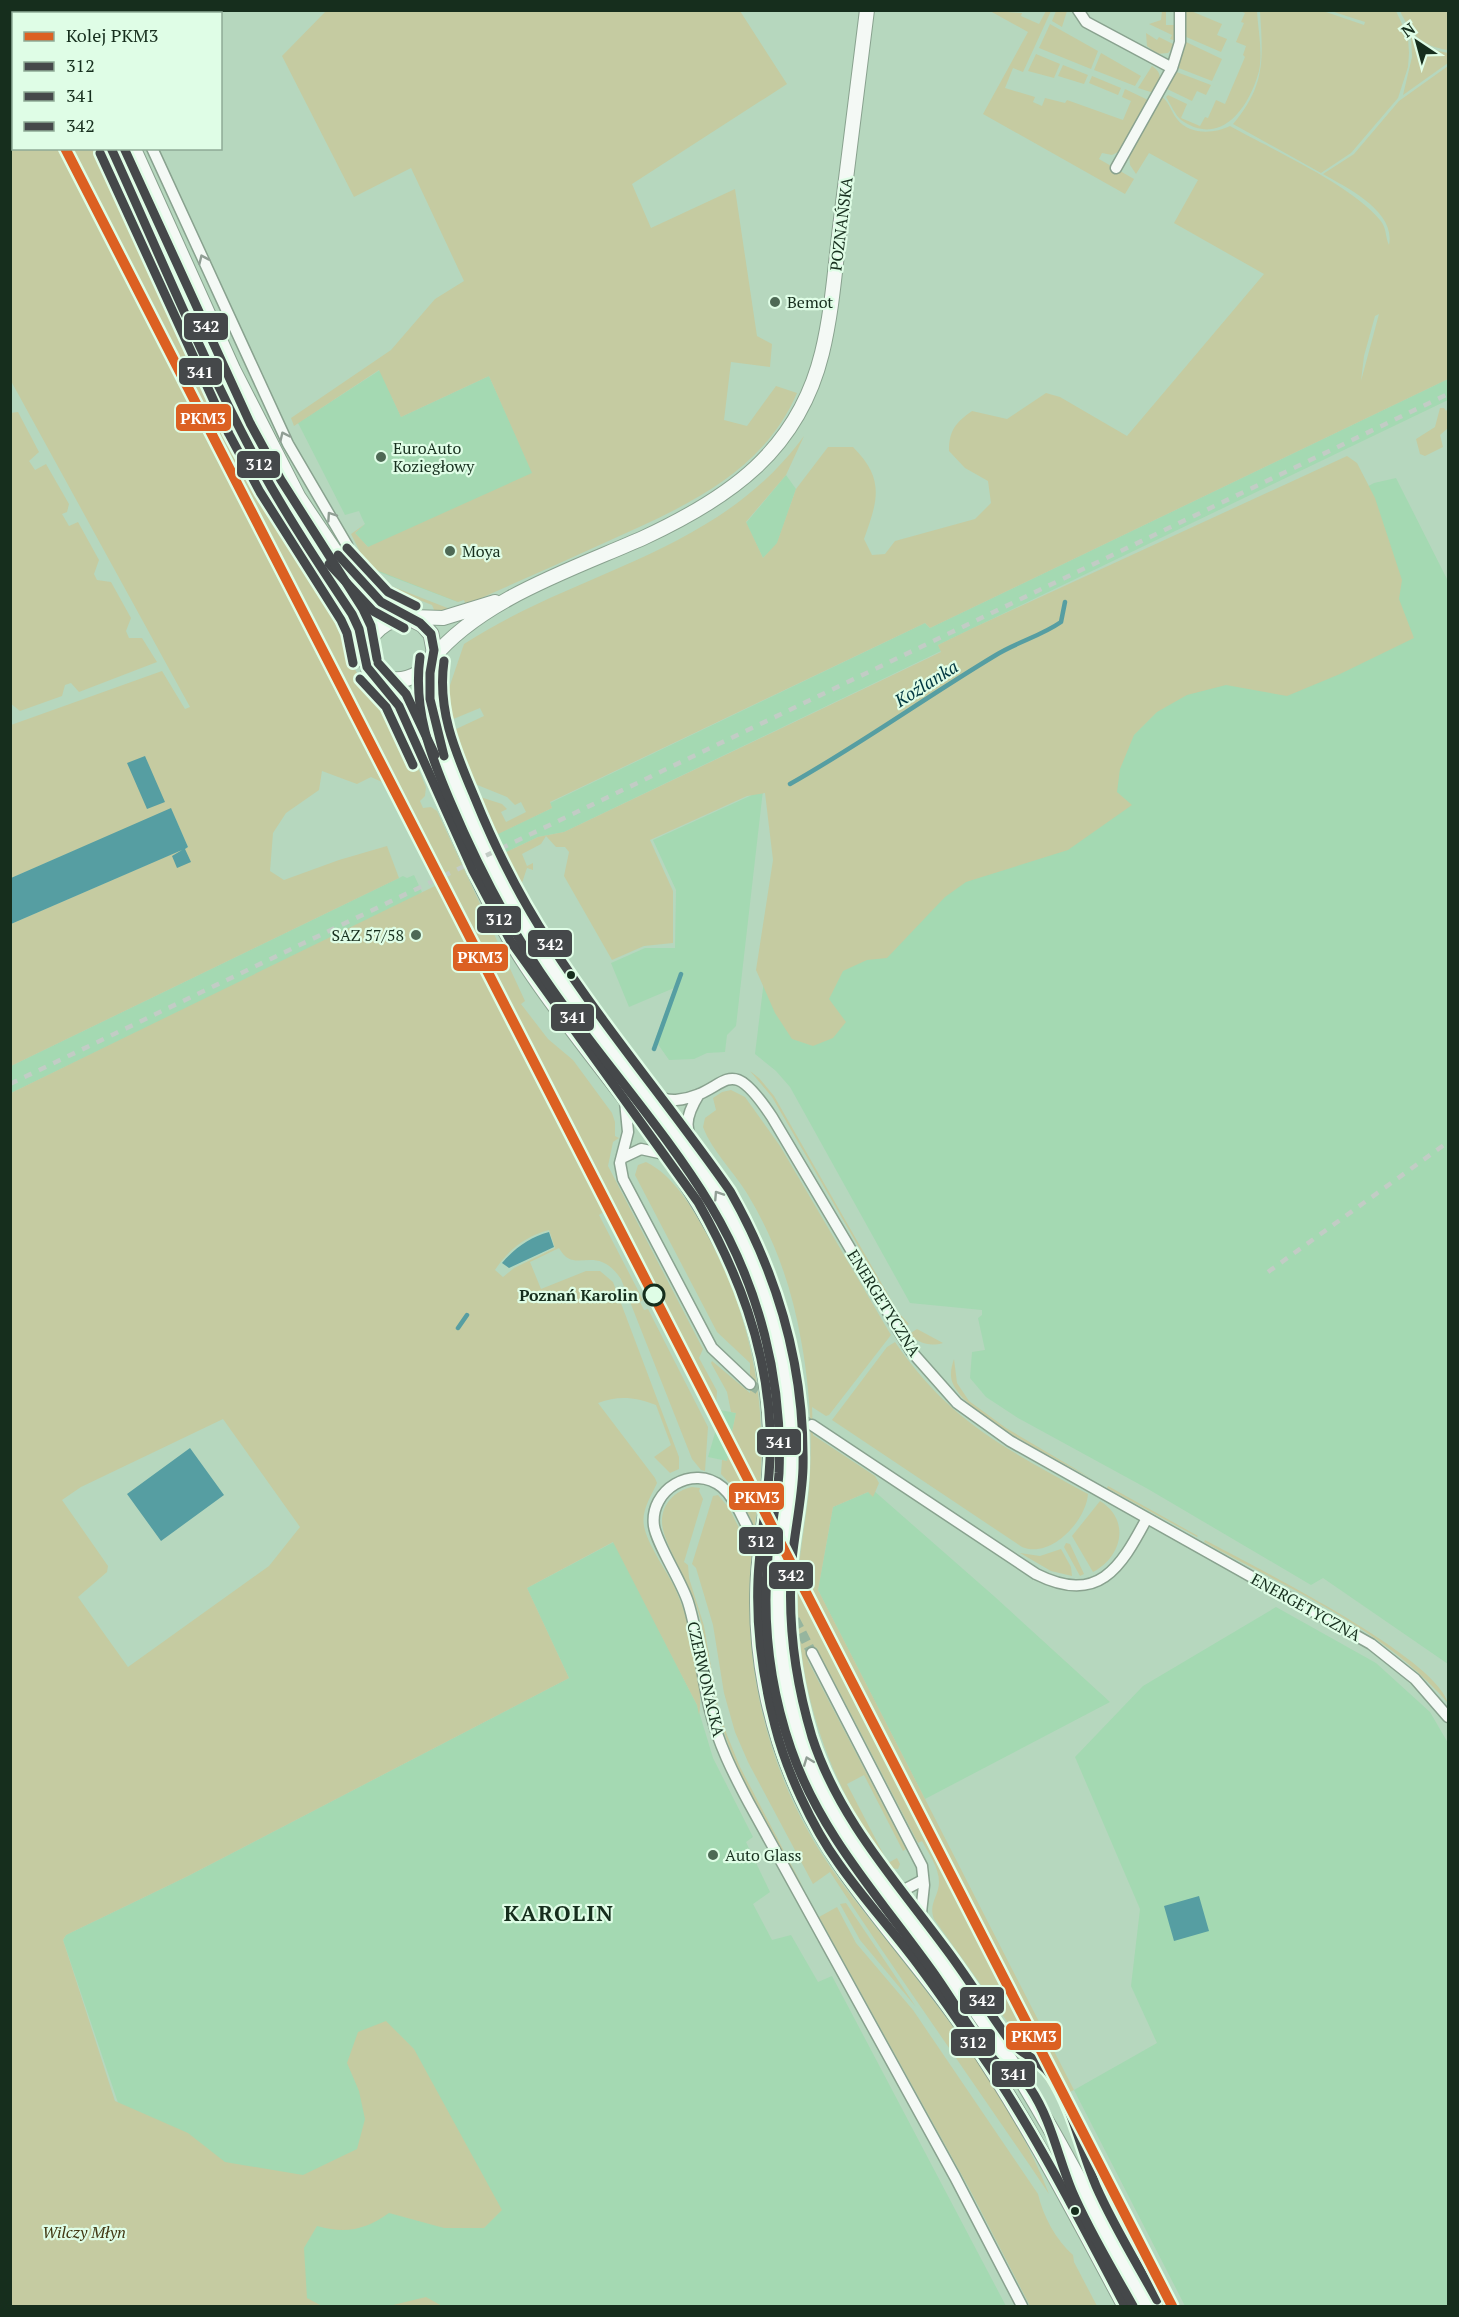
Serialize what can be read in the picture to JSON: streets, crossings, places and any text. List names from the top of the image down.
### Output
{
  "streets": {
    "street": ["POZNAŃSKA", "ENERGETYCZNA", "CZERWONACKA"]
  },
  "districts": ["KAROLIN"],
  "water": ["Koźlanka"],
  "parks": ["Wilczy Młyn"],
  "places": [
    "Bemot",
    "EuroAuto Koziegłowy",
    "Moya",
    "SAZ 57/58",
    "Poznań Karolin",
    "Auto Glass"
  ],
  "lines": [
    "rail line PKM3",
    "transit line 312",
    "transit line 342",
    "transit line 341"
  ],
  "legend": [
    "Kolej PKM3",
    "312",
    "341",
    "342"
  ],
  "north": "top left"
}
